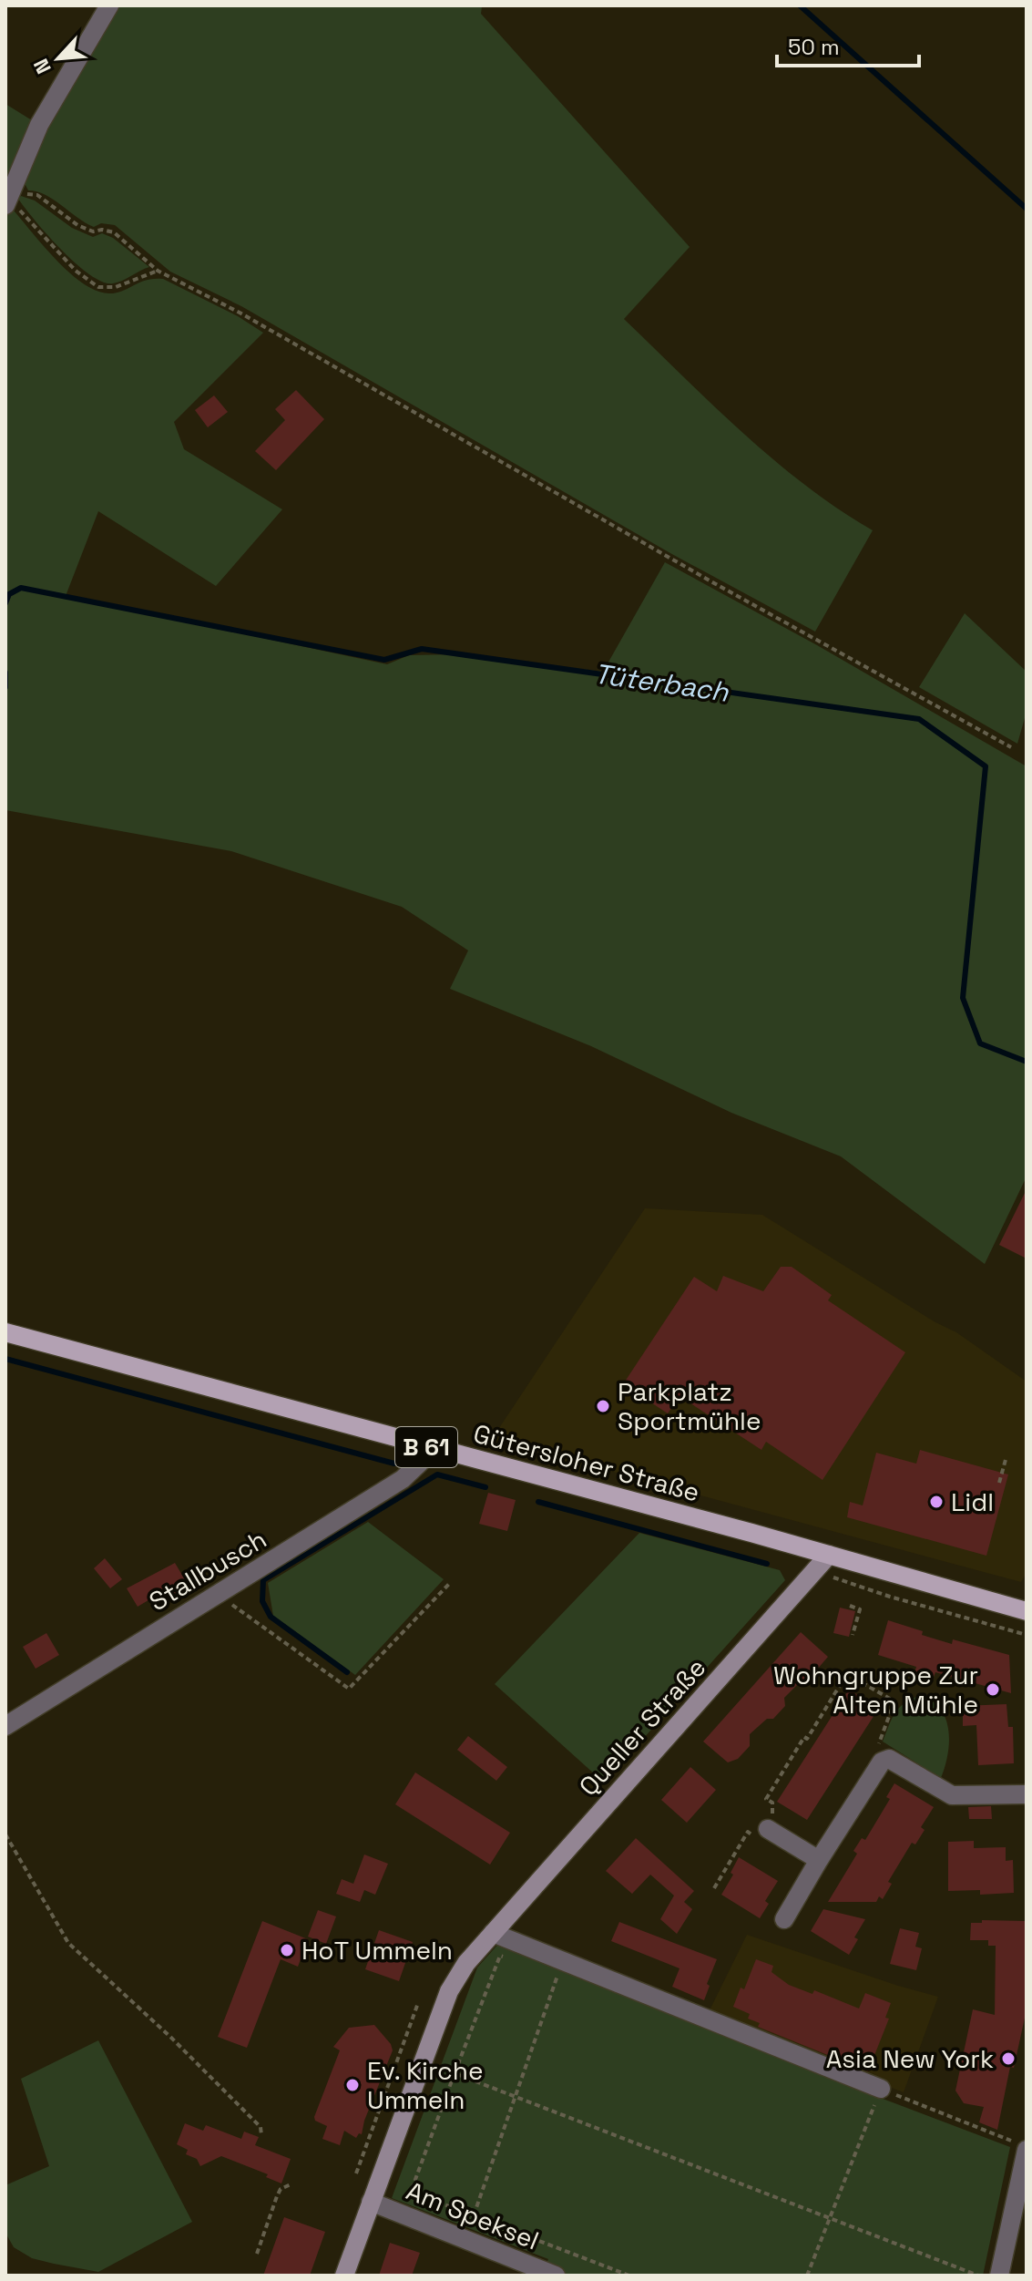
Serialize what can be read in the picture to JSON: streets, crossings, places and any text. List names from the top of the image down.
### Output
{
  "streets": {
    "main road": ["B 61", "Gütersloher Straße"],
    "street": ["Stallbusch", "Queller Straße", "Am Speksel"]
  },
  "crossings": [
    ["Gütersloher Straße", "Stallbusch"],
    ["Gütersloher Straße", "Queller Straße"],
    ["Queller Straße", "Am Speksel"]
  ],
  "water": ["Tüterbach"],
  "places": [
    "Parkplatz Sportmühle",
    "Lidl",
    "Wohngruppe Zur Alten Mühle",
    "HoT Ummeln",
    "Asia New York",
    "Ev. Kirche Ummeln"
  ],
  "scale_bar": "50 m",
  "north": "bottom left"
}
